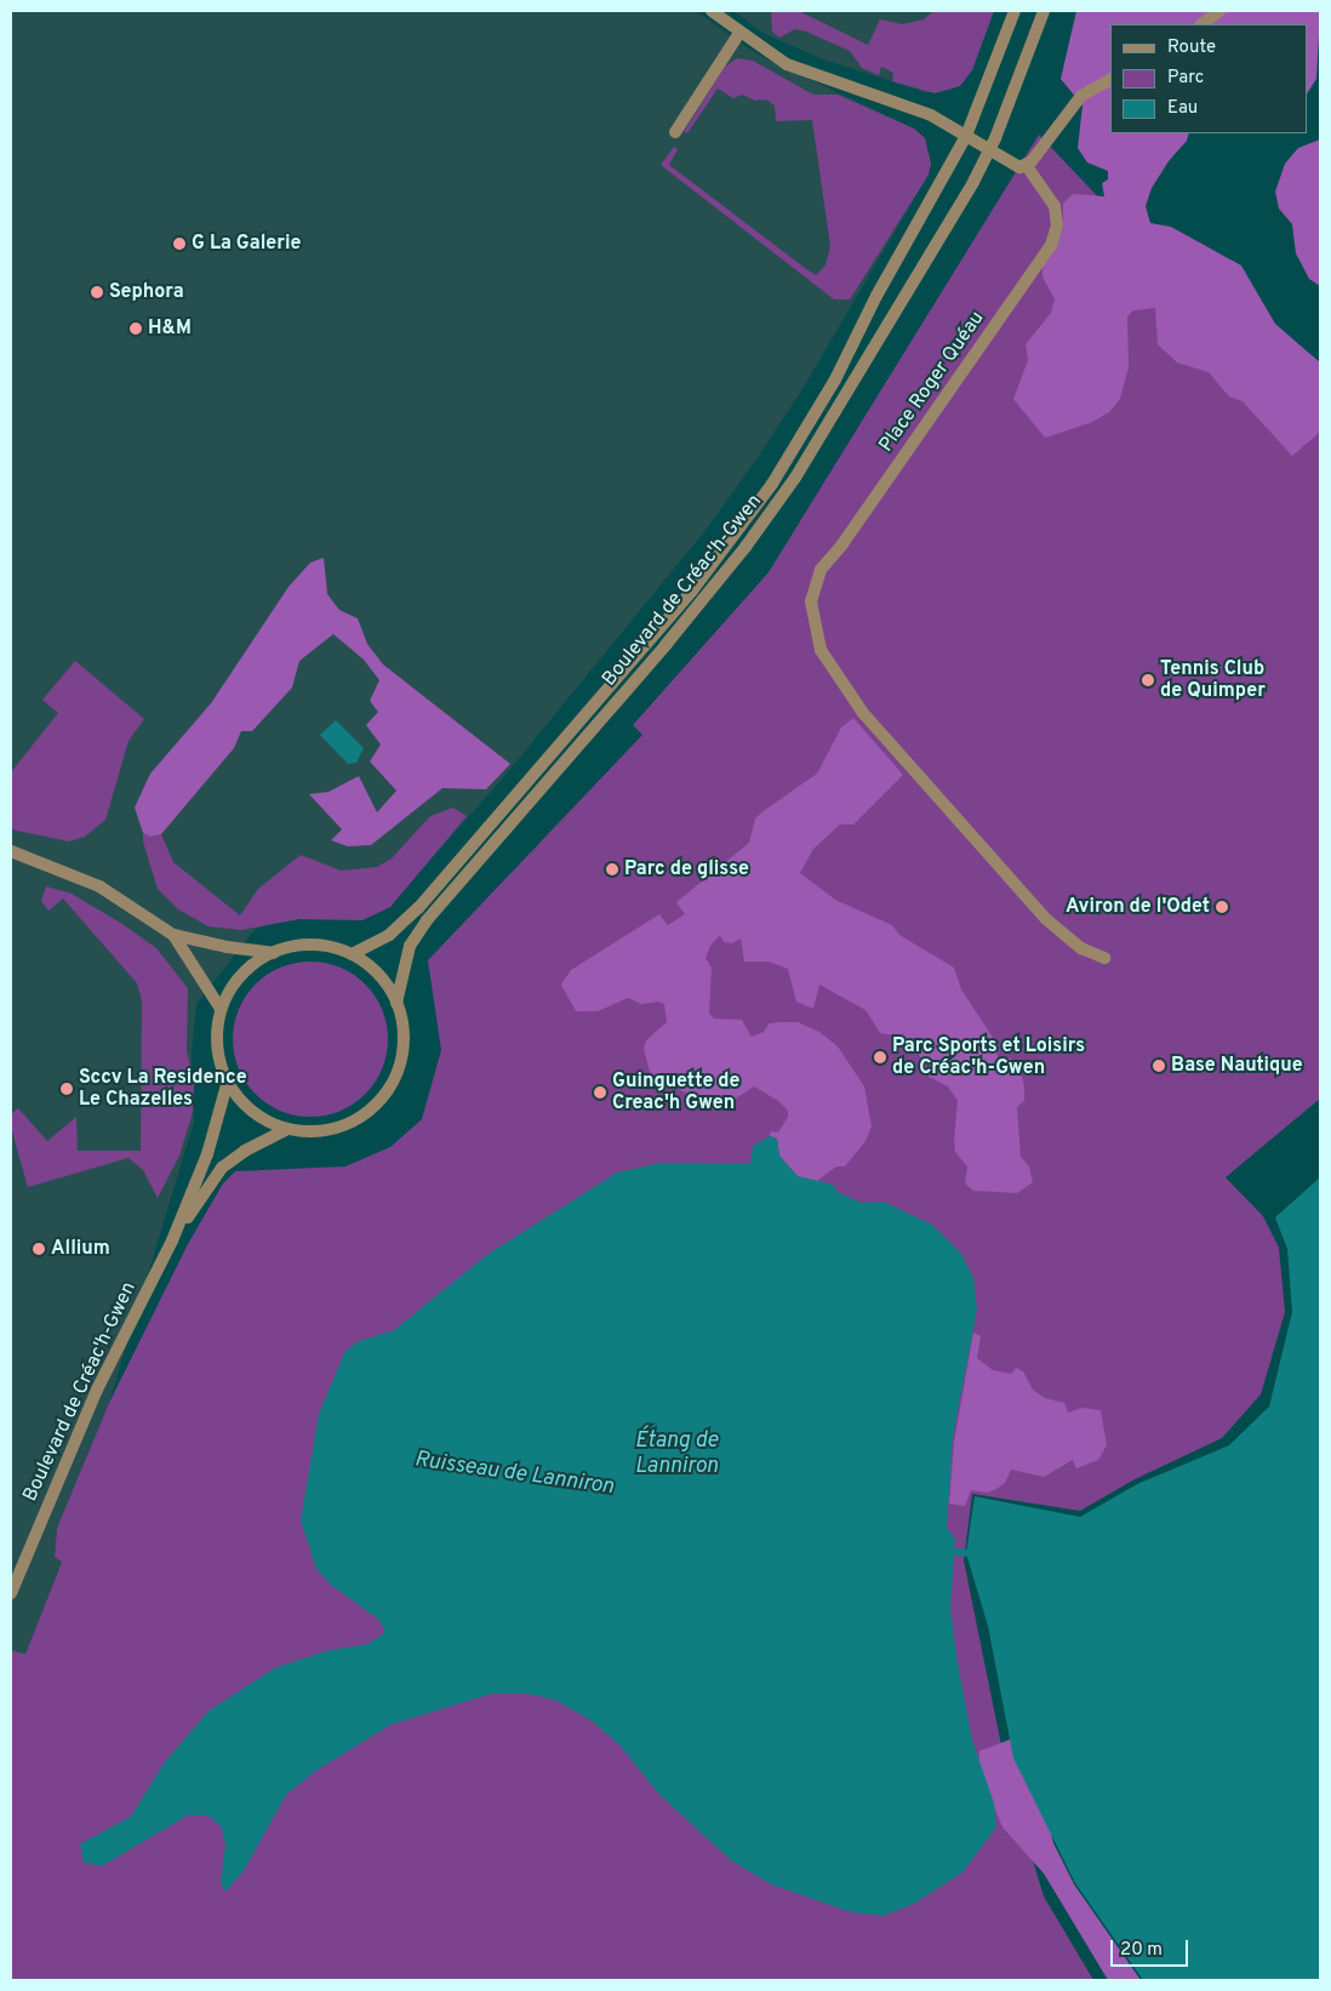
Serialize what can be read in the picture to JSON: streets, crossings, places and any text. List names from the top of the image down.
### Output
{
  "streets": {
    "street": ["Place Roger Quéau", "Boulevard de Créac'h-Gwen"]
  },
  "water": ["Étang de Lanniron", "Ruisseau de Lanniron"],
  "places": [
    "G La Galerie",
    "Sephora",
    "H&M",
    "Tennis Club de Quimper",
    "Parc de glisse",
    "Aviron de l'Odet",
    "Parc Sports et Loisirs de Créac'h-Gwen",
    "Base Nautique",
    "Sccv La Residence Le Chazelles",
    "Guinguette de Creac'h Gwen",
    "Allium"
  ],
  "legend": ["Route", "Parc", "Eau"],
  "scale_bar": "20 m"
}
